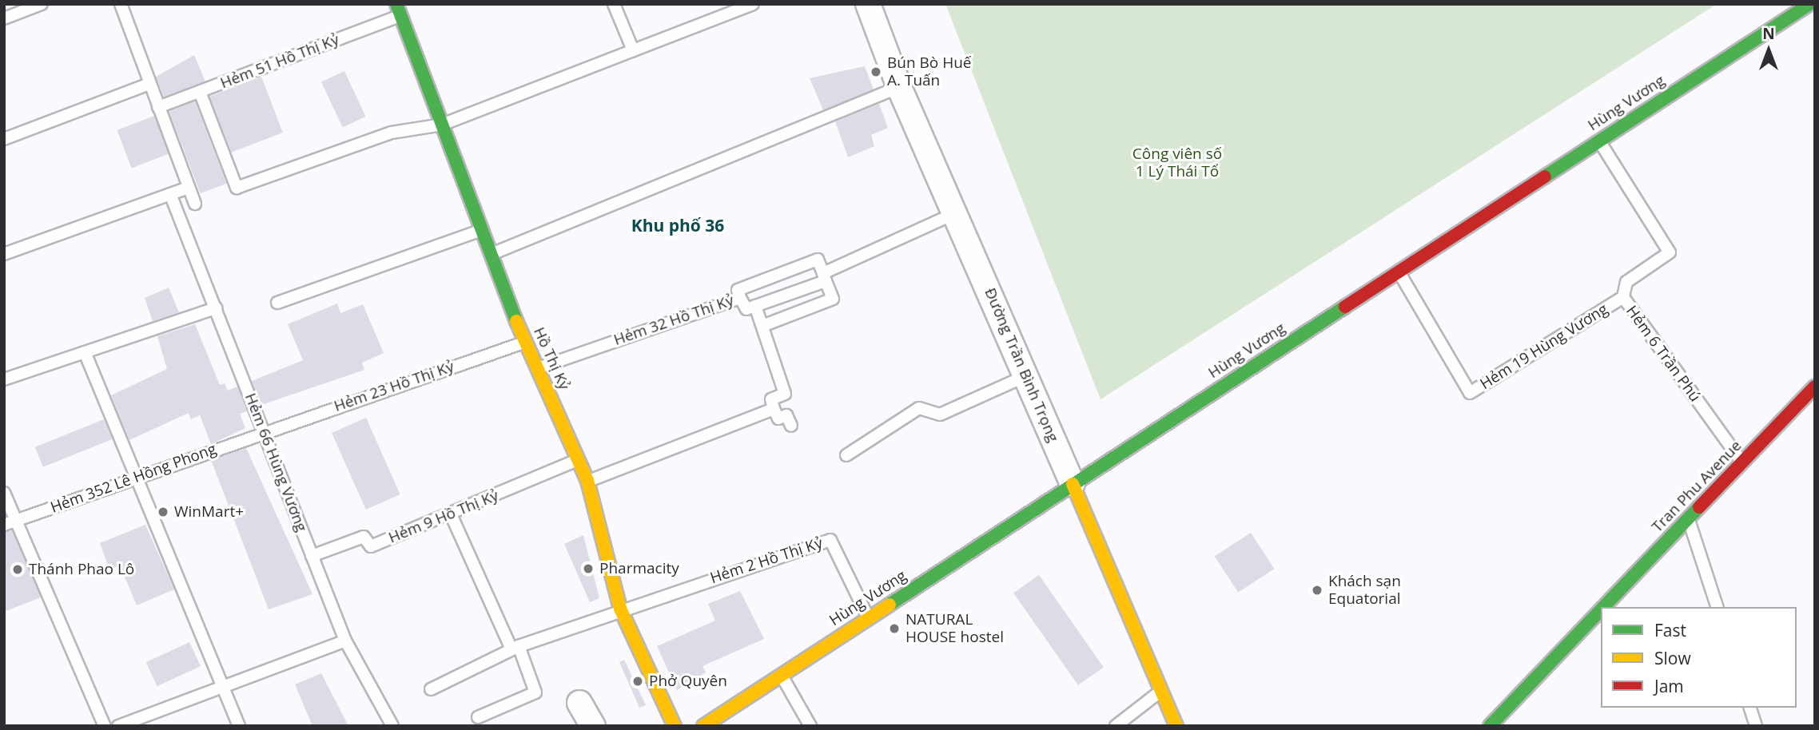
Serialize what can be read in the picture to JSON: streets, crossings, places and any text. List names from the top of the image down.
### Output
{
  "streets": {
    "main road": [
      "Hùng Vương",
      "Hồ Thị Kỷ",
      "Đường Trần Bình Trọng",
      "Tran Phu Avenue"
    ],
    "lane": [
      "Hẻm 51 Hồ Thị Kỷ",
      "Hẻm 32 Hồ Thị Kỷ",
      "Hẻm 19 Hùng Vương",
      "Hẻm 6 Trần Phú",
      "Hẻm 23 Hồ Thị Kỷ",
      "Hẻm 66 Hùng Vương",
      "Hẻm 352 Lê Hồng Phong",
      "Hẻm 9 Hồ Thị Kỷ",
      "Hẻm 2 Hồ Thị Kỷ"
    ]
  },
  "crossings": [
    ["Hẻm 51 Hồ Thị Kỷ", "Hồ Thị Kỷ"],
    ["Hùng Vương", "Hẻm 19 Hùng Vương"],
    ["Hùng Vương", "Hẻm 6 Trần Phú"],
    ["Hùng Vương", "Đường Trần Bình Trọng"],
    ["Hùng Vương", "Hẻm 2 Hồ Thị Kỷ"],
    ["Hẻm 32 Hồ Thị Kỷ", "Hồ Thị Kỷ"],
    ["Hẻm 19 Hùng Vương", "Hẻm 6 Trần Phú"],
    ["Hẻm 6 Trần Phú", "Tran Phu Avenue"],
    ["Hồ Thị Kỷ", "Hẻm 23 Hồ Thị Kỷ"],
    ["Hồ Thị Kỷ", "Hẻm 9 Hồ Thị Kỷ"],
    ["Hồ Thị Kỷ", "Hẻm 2 Hồ Thị Kỷ"],
    ["Hẻm 23 Hồ Thị Kỷ", "Hẻm 66 Hùng Vương"],
    ["Hẻm 23 Hồ Thị Kỷ", "Hẻm 352 Lê Hồng Phong"],
    ["Hẻm 66 Hùng Vương", "Hẻm 352 Lê Hồng Phong"],
    ["Hẻm 66 Hùng Vương", "Hẻm 9 Hồ Thị Kỷ"]
  ],
  "districts": ["Khu phố 36"],
  "parks": ["Công viên số 1 Lý Thái Tổ"],
  "places": [
    "Bún Bò Huế A. Tuấn",
    "WinMart+",
    "Pharmacity",
    "Thánh Phao Lô",
    "Khách sạn Equatorial",
    "NATURAL HOUSE hostel",
    "Phở Quyên"
  ],
  "legend": ["Fast", "Slow", "Jam"],
  "north": "top"
}
